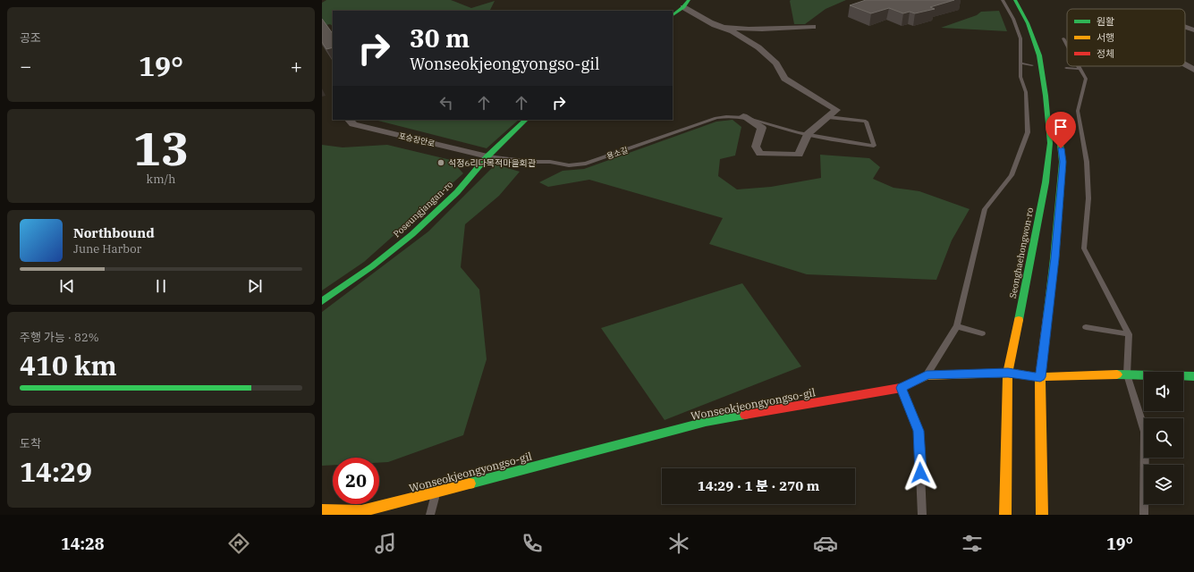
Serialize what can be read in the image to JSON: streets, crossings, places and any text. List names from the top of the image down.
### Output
{
  "streets": {
    "main road": ["Poseungjangan-ro", "Seonghaehongwon-ro", "Wonseokjeongyongso-gil"],
    "street": ["포승장안로"],
    "lane": ["용소길"]
  },
  "crossings": [
    ["포승장안로", "용소길"],
    ["포승장안로", "Poseungjangan-ro"],
    ["용소길", "Poseungjangan-ro"],
    ["Seonghaehongwon-ro", "Wonseokjeongyongso-gil"]
  ],
  "places": ["석정6리다목적마을회관"],
  "legend": ["원활", "서행", "정체"],
  "page": {
    "tile": [
      "공조",
      ["13", "km/h"],
      ["주행 가능 · 82%", "410 km"],
      ["도착", "14:29"]
    ],
    "turn": ["30 m", "Wonseokjeongyongso-gil"],
    "heat": ["−", "19°", "+"],
    "song": ["Northbound", "June Harbor"],
    "limit": "20",
    "trip": "14:29 · 1 분 · 270 m",
    "tabs": ["14:28", "19°"]
  }
}
